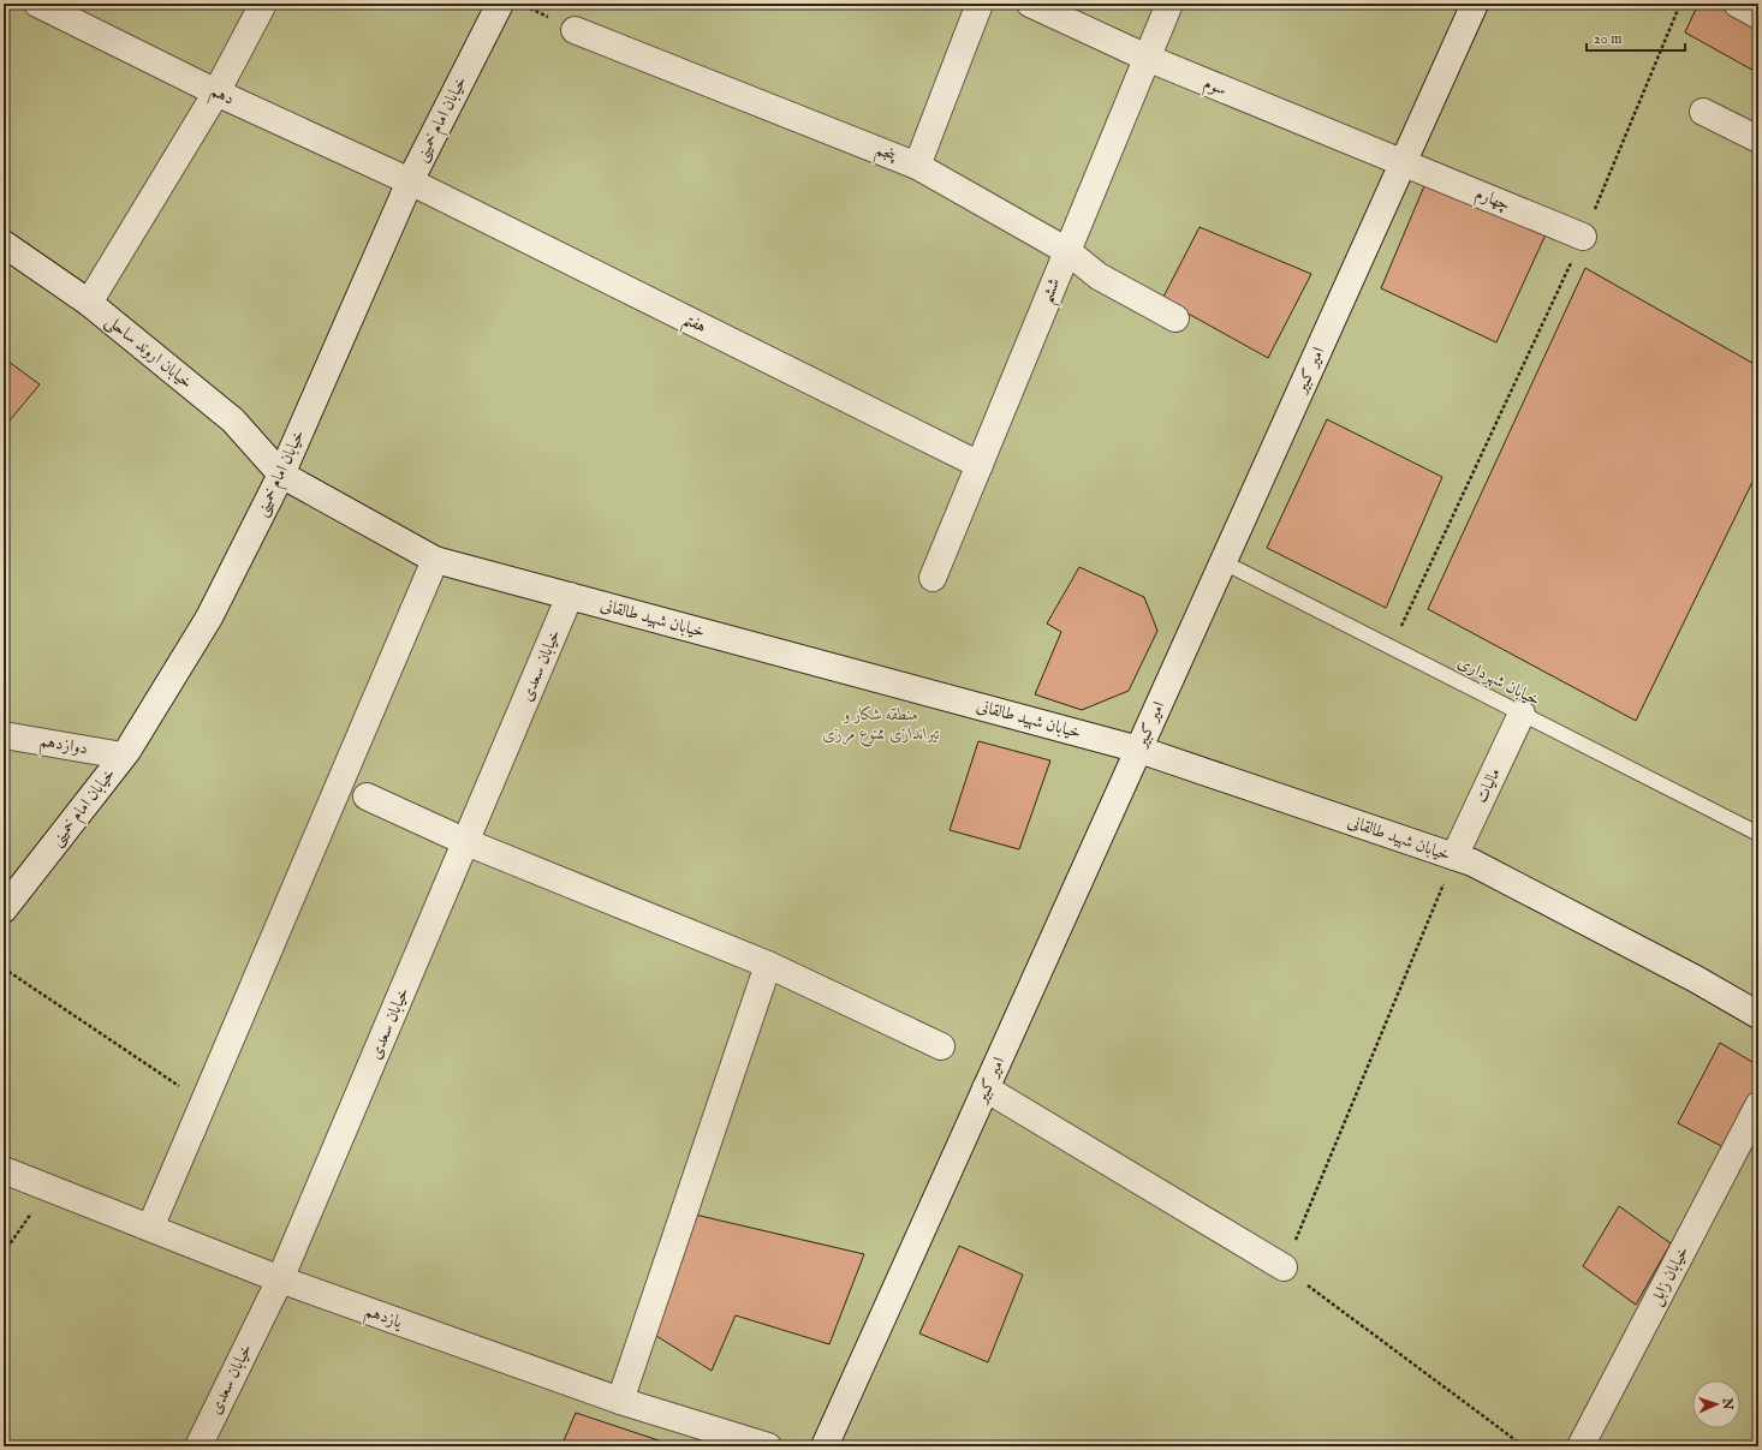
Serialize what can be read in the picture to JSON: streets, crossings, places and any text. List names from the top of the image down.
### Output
{
  "streets": {
    "street": [
      "سوم",
      "دهم",
      "خیابان امام خمینی",
      "پنجم",
      "چهارم",
      "ششم",
      "هفتم",
      "خیابان اروند ساحلی",
      "امیر کبیر",
      "خیابان شهيد طالقانی",
      "خیابان سعدی",
      "دوازدهم",
      "مالیات",
      "خیابان زابل",
      "یازدهم"
    ],
    "lane": ["خیابان شهرداری"]
  },
  "crossings": [
    ["سوم", "چهارم"],
    ["سوم", "ششم"],
    ["سوم", "امیر کبیر"],
    ["دهم", "خیابان امام خمینی"],
    ["دهم", "هفتم"],
    ["خیابان امام خمینی", "هفتم"],
    ["خیابان امام خمینی", "خیابان اروند ساحلی"],
    ["خیابان امام خمینی", "خیابان شهيد طالقانی"],
    ["خیابان امام خمینی", "دوازدهم"],
    ["پنجم", "ششم"],
    ["چهارم", "امیر کبیر"],
    ["ششم", "هفتم"],
    ["خیابان اروند ساحلی", "خیابان شهيد طالقانی"],
    ["امیر کبیر", "خیابان شهيد طالقانی"],
    ["امیر کبیر", "خیابان شهرداری"],
    ["خیابان شهيد طالقانی", "خیابان سعدی"],
    ["خیابان شهيد طالقانی", "مالیات"],
    ["خیابان سعدی", "یازدهم"],
    ["خیابان شهرداری", "مالیات"]
  ],
  "parks": ["منطقه شکار و تیراندازی ممنوع مرزی"],
  "scale_bar": "20 m",
  "north": "right"
}
